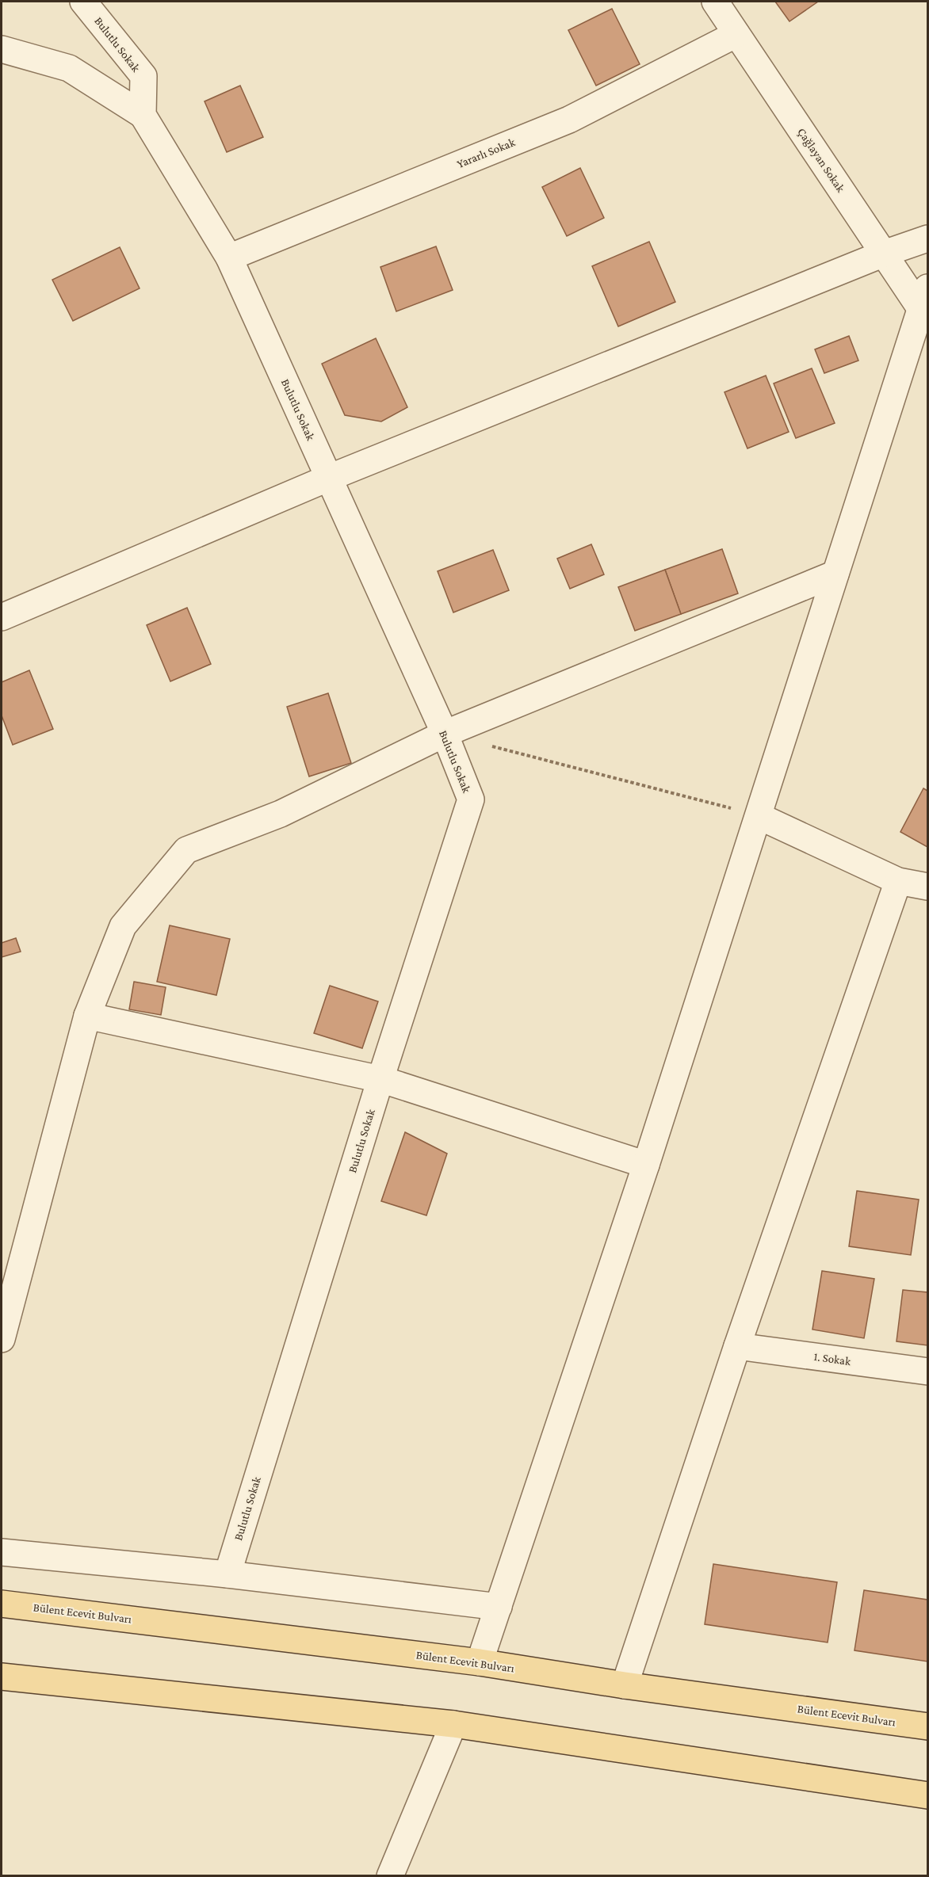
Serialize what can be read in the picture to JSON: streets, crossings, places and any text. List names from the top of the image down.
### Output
{
  "streets": {
    "main road": ["Bülent Ecevit Bulvarı"],
    "street": [
      "Bulutlu Sokak",
      "Yararlı Sokak",
      "Çağlayan Sokak",
      "1. Sokak"
    ]
  },
  "crossings": [
    ["Bulutlu Sokak", "Yararlı Sokak"],
    ["Yararlı Sokak", "Çağlayan Sokak"]
  ]
}
